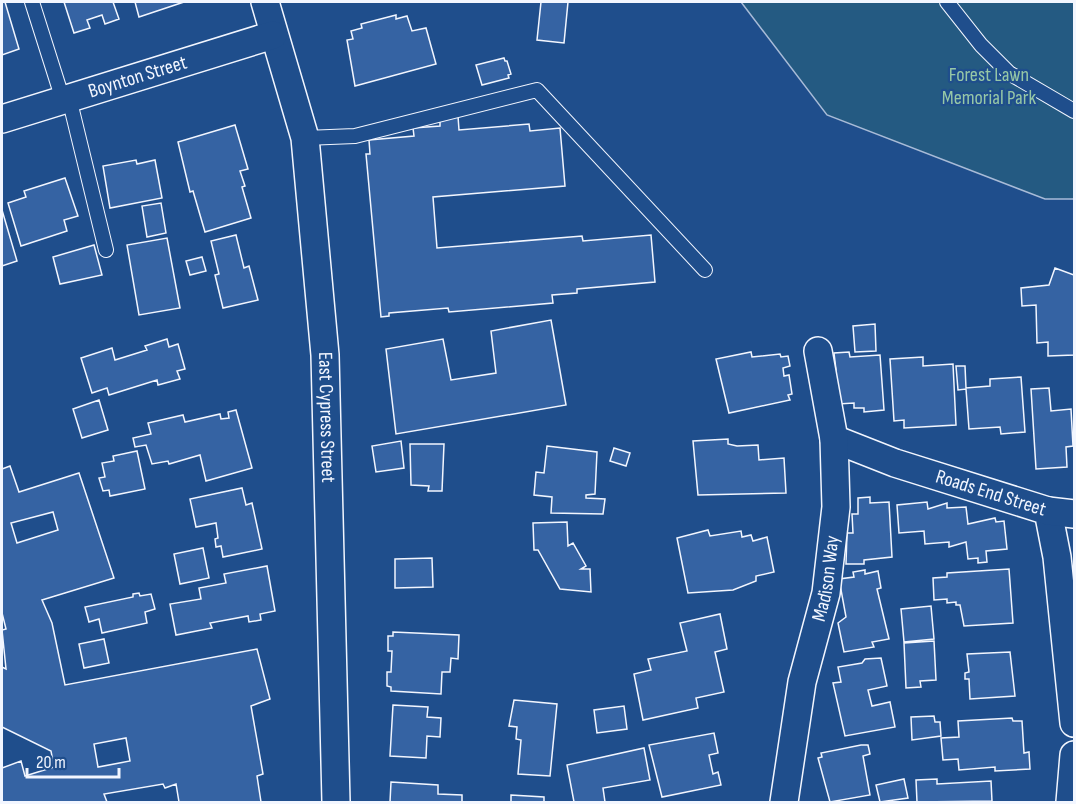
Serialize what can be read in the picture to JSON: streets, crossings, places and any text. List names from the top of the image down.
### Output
{
  "streets": {
    "street": [
      "Boynton Street",
      "East Cypress Street",
      "Roads End Street",
      "Madison Way"
    ]
  },
  "crossings": [
    ["Boynton Street", "East Cypress Street"],
    ["Roads End Street", "Madison Way"]
  ],
  "parks": ["Forest Lawn Memorial Park"],
  "scale_bar": "20 m"
}
